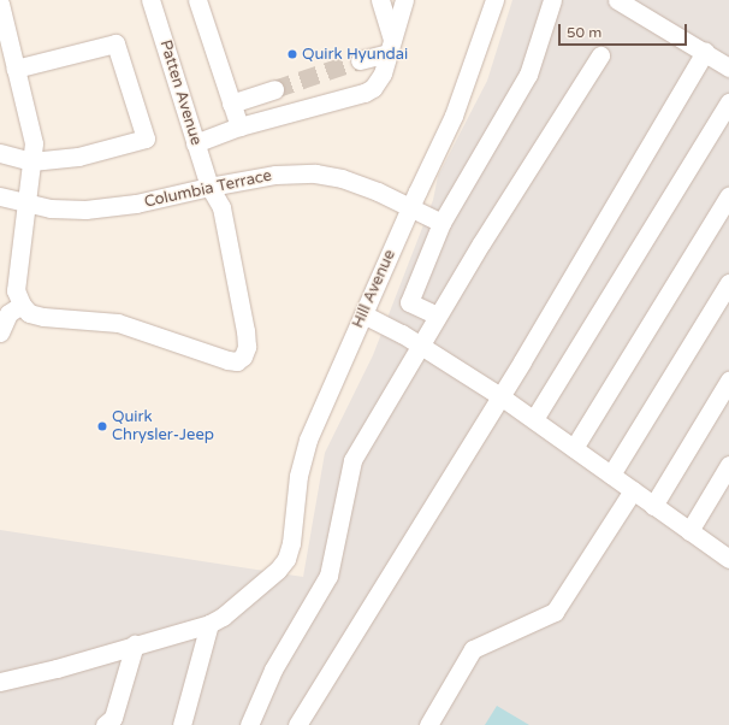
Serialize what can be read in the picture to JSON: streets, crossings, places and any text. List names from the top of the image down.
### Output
{
  "streets": {
    "street": ["Patten Avenue", "Columbia Terrace", "Hill Avenue"]
  },
  "crossings": [
    ["Patten Avenue", "Columbia Terrace"],
    ["Columbia Terrace", "Hill Avenue"]
  ],
  "places": ["Quirk Hyundai", "Quirk Chrysler-Jeep"],
  "scale_bar": "50 m"
}
